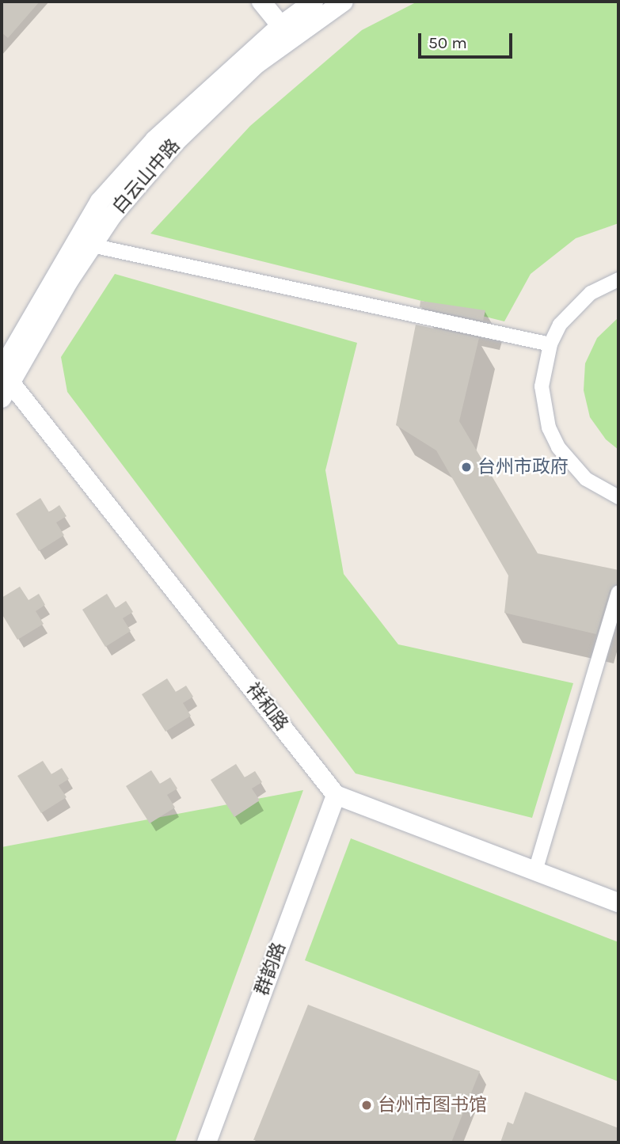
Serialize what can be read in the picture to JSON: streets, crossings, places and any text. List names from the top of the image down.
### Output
{
  "streets": {
    "street": ["白云山中路", "祥和路", "群韵路"]
  },
  "crossings": [
    ["白云山中路", "祥和路"],
    ["祥和路", "群韵路"]
  ],
  "places": ["台州市政府", "台州市图书馆"],
  "scale_bar": "50 m"
}
